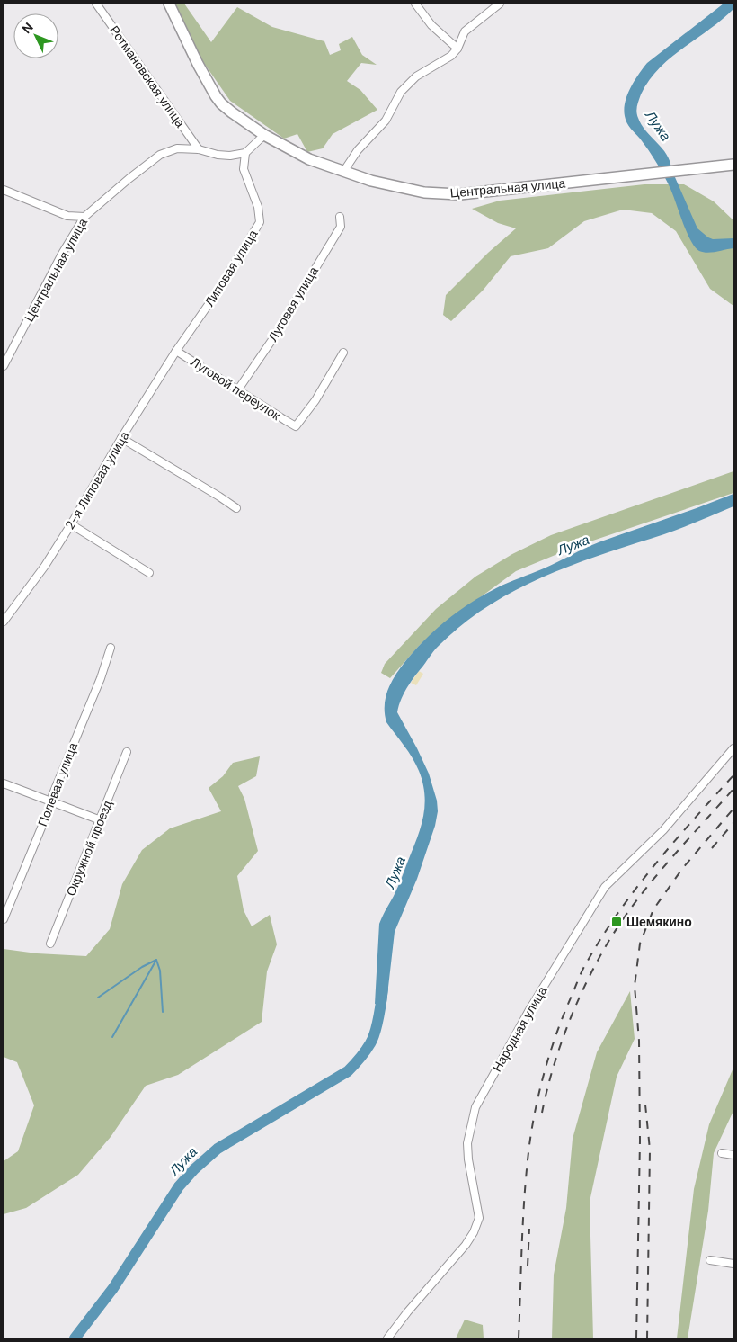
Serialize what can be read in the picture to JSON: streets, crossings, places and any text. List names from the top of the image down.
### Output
{
  "streets": {
    "street": [
      "Ротмановская улица",
      "Центральная улица",
      "Липовая улица",
      "Луговая улица",
      "Луговой переулок",
      "2-я Липовая улица",
      "Полевая улица",
      "Окружной проезд",
      "Народная улица"
    ]
  },
  "crossings": [
    ["Ротмановская улица", "Центральная улица"],
    ["Центральная улица", "Липовая улица"],
    ["Липовая улица", "Луговой переулок"],
    ["Липовая улица", "2-я Липовая улица"],
    ["Луговая улица", "Луговой переулок"],
    ["Луговой переулок", "2-я Липовая улица"]
  ],
  "water": ["Лужа"],
  "places": {
    "transit": ["Шемякино"]
  },
  "north": "top left"
}
